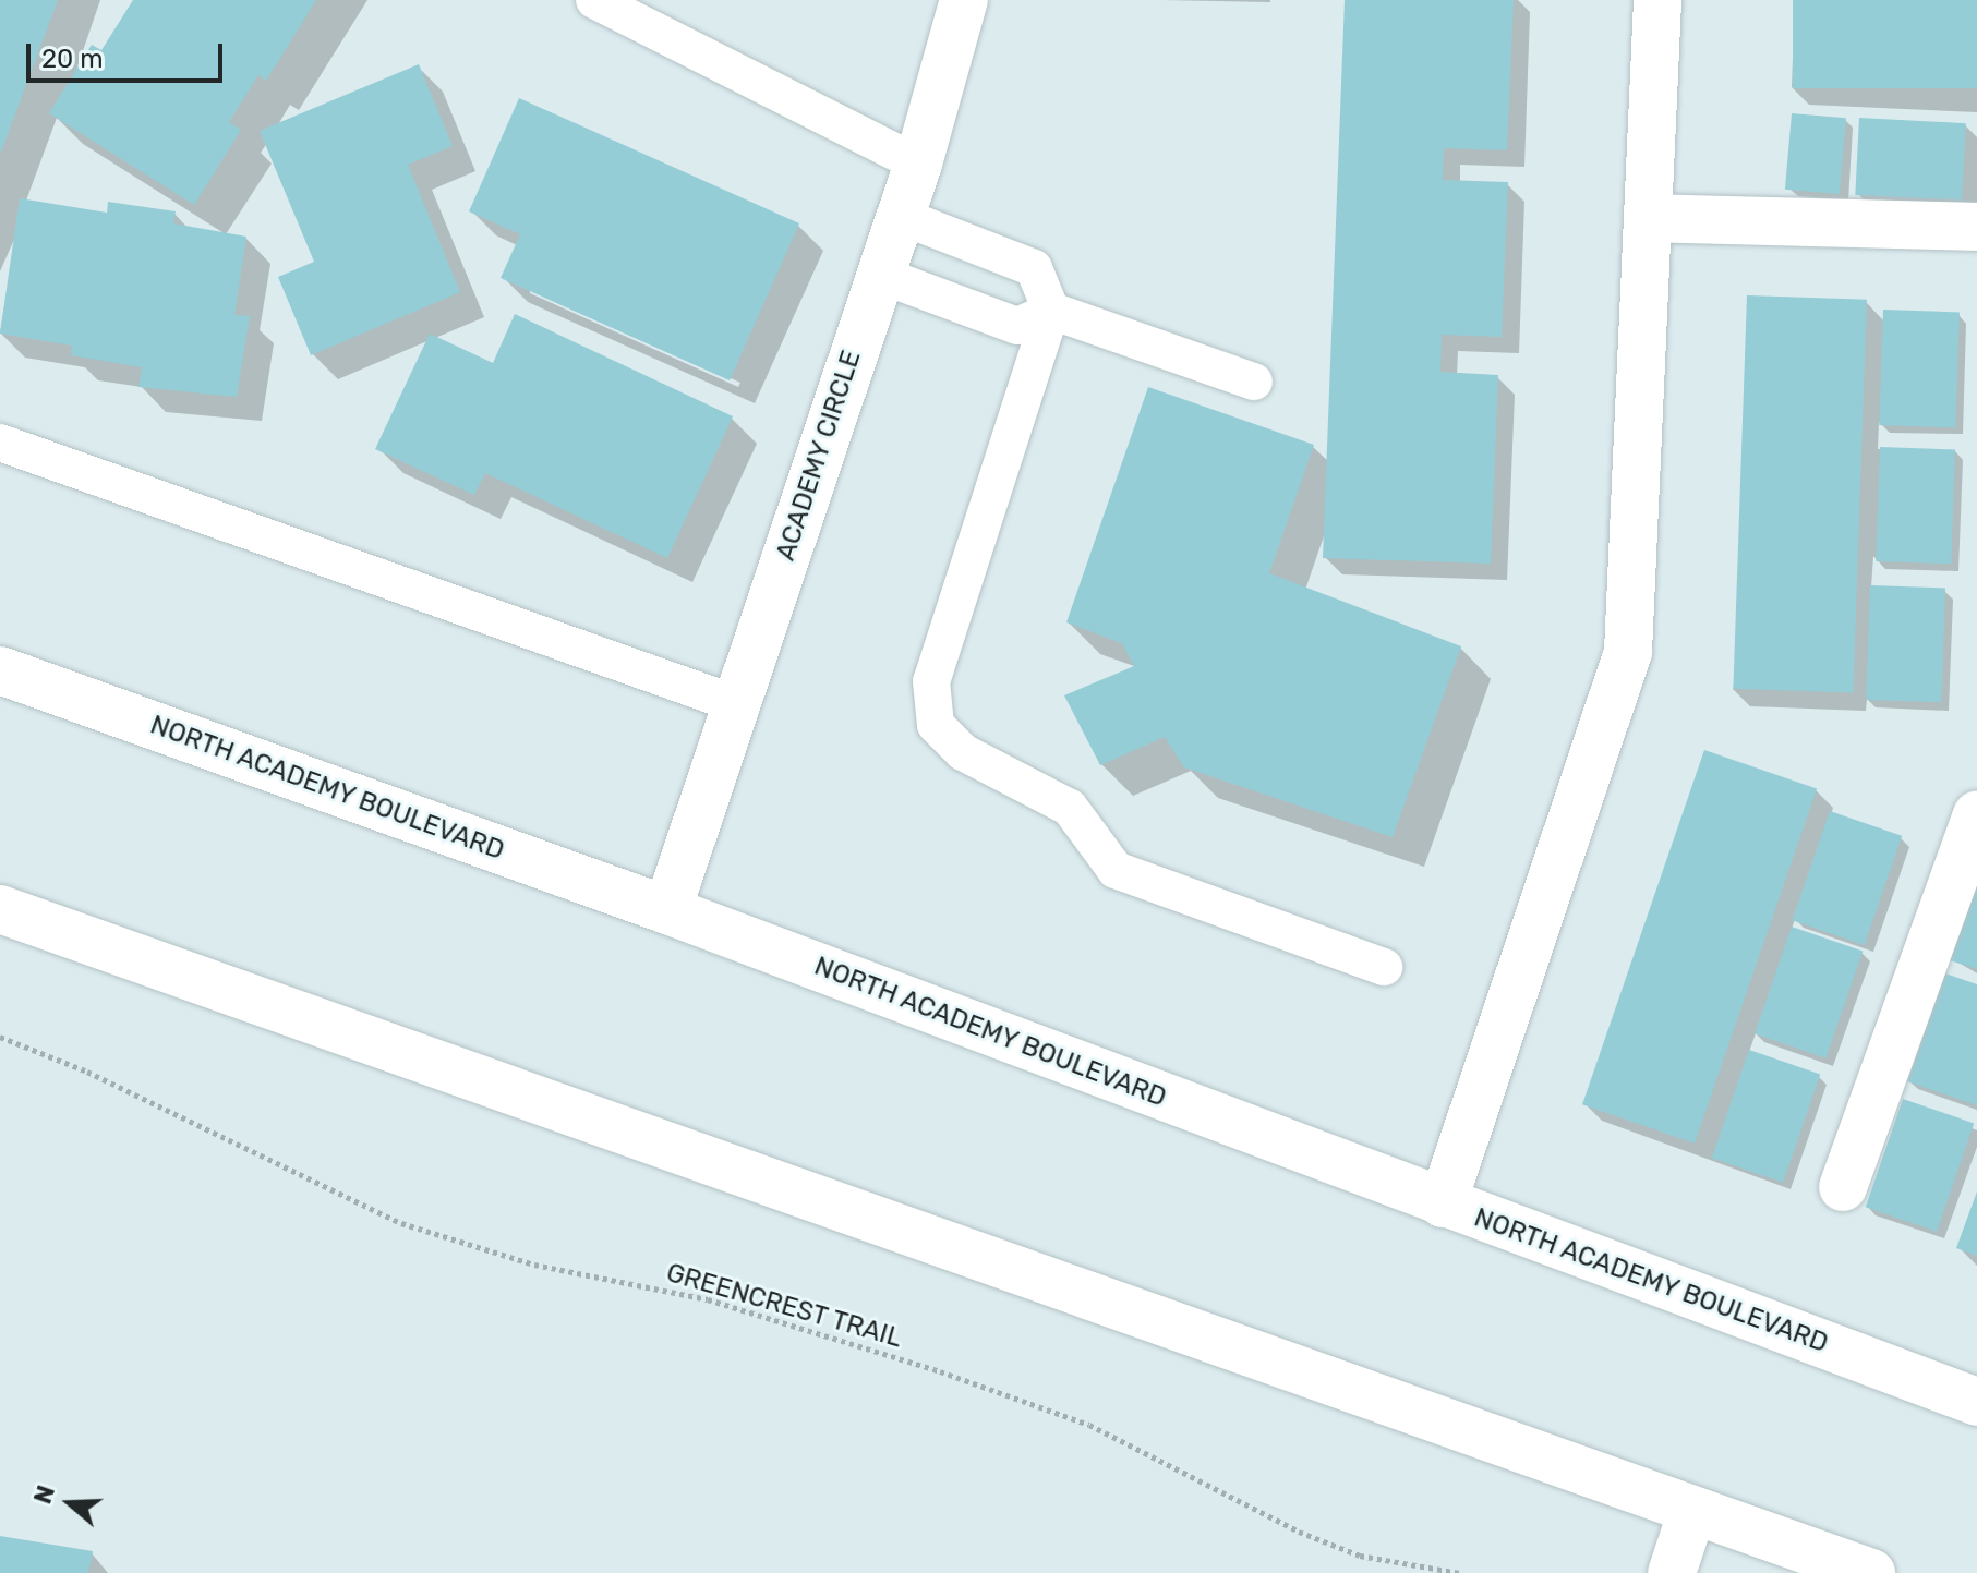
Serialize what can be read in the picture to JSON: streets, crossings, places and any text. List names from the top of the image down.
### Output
{
  "streets": {
    "main road": ["ACADEMY CIRCLE", "NORTH ACADEMY BOULEVARD"],
    "path": ["GREENCREST TRAIL"]
  },
  "crossings": [
    ["ACADEMY CIRCLE", "NORTH ACADEMY BOULEVARD"]
  ],
  "scale_bar": "20 m",
  "north": "left"
}
